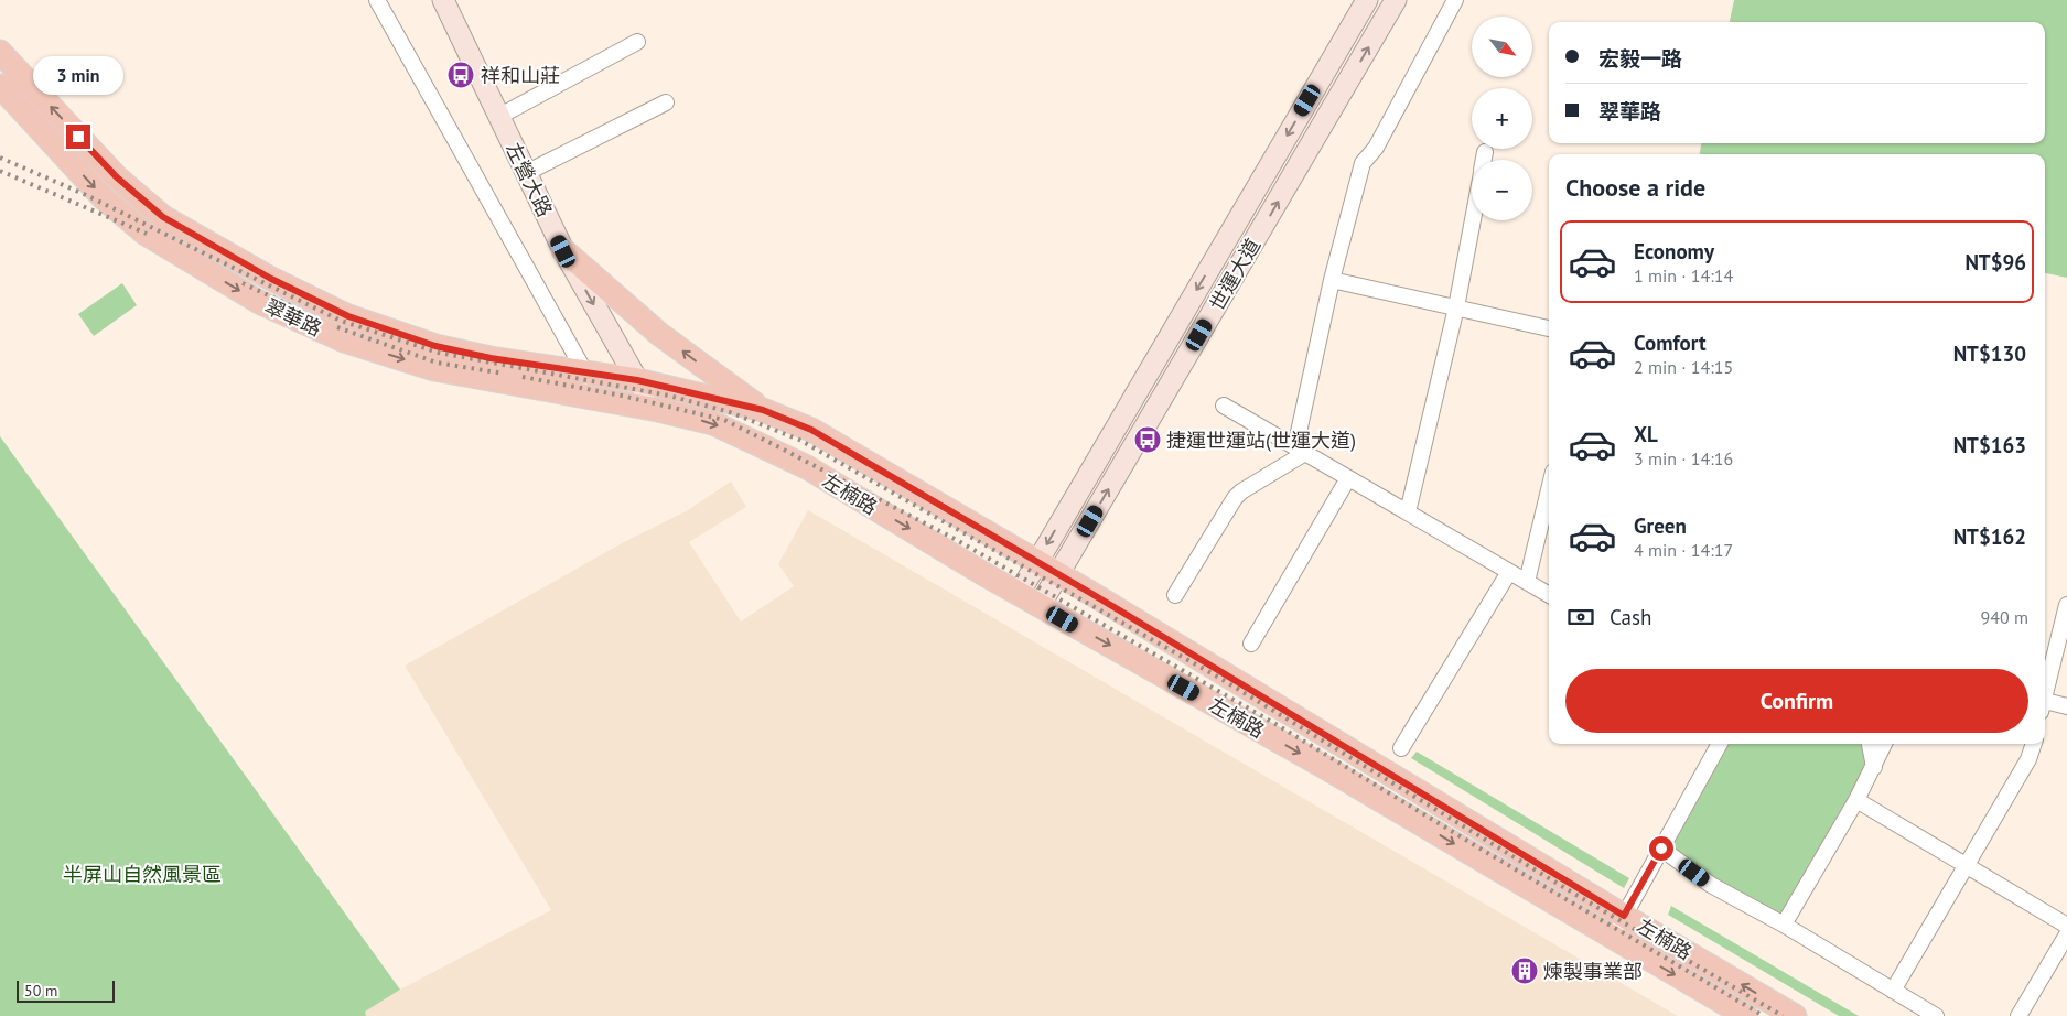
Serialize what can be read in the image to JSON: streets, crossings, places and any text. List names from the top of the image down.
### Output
{
  "streets": {
    "main road": ["翠華路", "左楠路"],
    "street": ["左營大路", "世運大道"]
  },
  "crossings": [
    ["左營大路", "翠華路"],
    ["左營大路", "左楠路"],
    ["世運大道", "左楠路"],
    ["翠華路", "左楠路"]
  ],
  "parks": ["半屏山自然風景區"],
  "places": {
    "bus stop": ["祥和山莊", "捷運世運站(世運大道)"],
    "building": ["煉製事業部"]
  },
  "scale_bar": "50 m",
  "north": "bottom right",
  "page": {
    "map_buttons": ["+", "−"],
    "banner": ["宏毅一路", "翠華路"],
    "bubble": "3 min",
    "heading": "Choose a ride",
    "list": [
      {
        "name": "Economy",
        "note": "1 min · 14:14",
        "value": "NT$96"
      },
      {
        "name": "Comfort",
        "note": "2 min · 14:15",
        "value": "NT$130"
      },
      {
        "name": "XL",
        "note": "3 min · 14:16",
        "value": "NT$163"
      },
      {
        "name": "Green",
        "note": "4 min · 14:17",
        "value": "NT$162"
      }
    ],
    "pay": ["Cash", "940 m"],
    "buttons": "Confirm",
    "scale": "50 m"
  }
}
